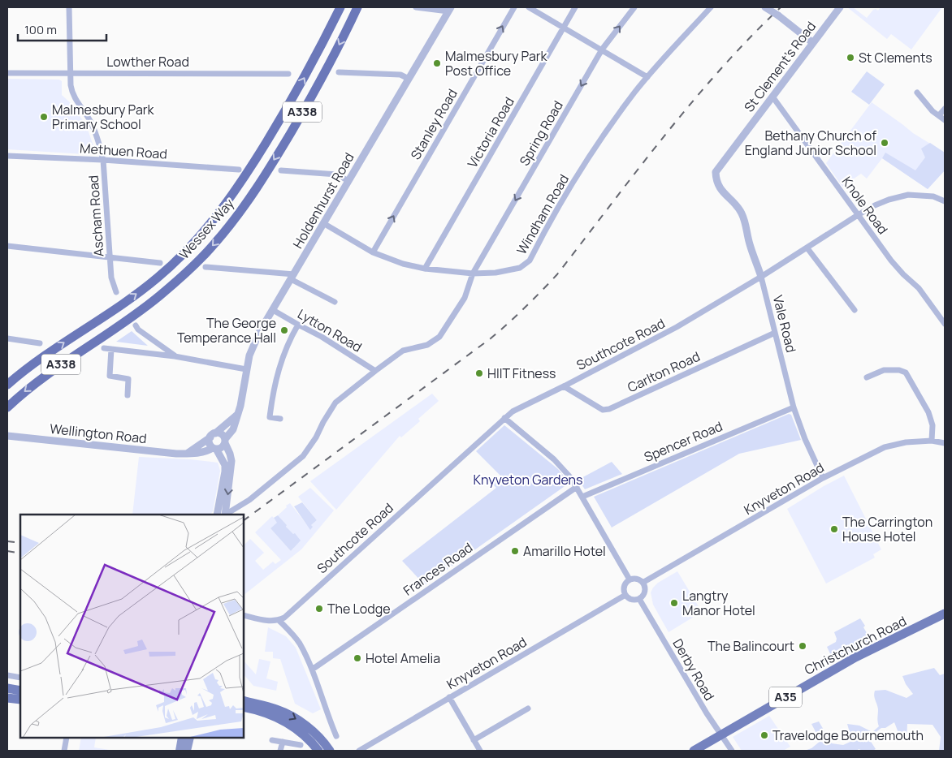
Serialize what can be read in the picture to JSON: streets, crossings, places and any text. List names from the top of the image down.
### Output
{
  "streets": {
    "highway": ["A338", "Wessex Way"],
    "main road": ["Christchurch Road", "A35"],
    "street": [
      "Lowther Road",
      "St Clement's Road",
      "Stanley Road",
      "Victoria Road",
      "Spring Road",
      "Methuen Road",
      "Holdenhurst Road",
      "Knole Road",
      "Windham Road",
      "Ascham Road",
      "Vale Road",
      "Lytton Road",
      "Southcote Road",
      "Carlton Road",
      "Wellington Road",
      "Spencer Road",
      "Knyveton Road",
      "Frances Road",
      "Derby Road"
    ]
  },
  "crossings": [
    ["Lowther Road", "Ascham Road"],
    ["St Clement's Road", "Knole Road"],
    ["St Clement's Road", "Vale Road"],
    ["Stanley Road", "Windham Road"],
    ["Victoria Road", "Windham Road"],
    ["Spring Road", "Windham Road"],
    ["Spring Road", "Lytton Road"],
    ["Methuen Road", "Ascham Road"],
    ["Holdenhurst Road", "Windham Road"],
    ["Holdenhurst Road", "Lytton Road"],
    ["Holdenhurst Road", "Wellington Road"],
    ["Knole Road", "Southcote Road"],
    ["Vale Road", "Southcote Road"],
    ["Vale Road", "Carlton Road"],
    ["Vale Road", "Spencer Road"],
    ["Vale Road", "Knyveton Road"],
    ["Southcote Road", "Carlton Road"],
    ["Knyveton Road", "Derby Road"],
    ["Christchurch Road", "Derby Road"]
  ],
  "one_way": ["Stanley Road"],
  "parks": ["Knyveton Gardens"],
  "places": [
    "St Clements",
    "Malmesbury Park Post Office",
    "Malmesbury Park Primary School",
    "Bethany Church of England Junior School",
    "The George Temperance Hall",
    "HIIT Fitness",
    "The Carrington House Hotel",
    "Amarillo Hotel",
    "Langtry Manor Hotel",
    "The Lodge",
    "The Balincourt",
    "Hotel Amelia",
    "Travelodge Bournemouth"
  ],
  "scale_bar": "100 m"
}
